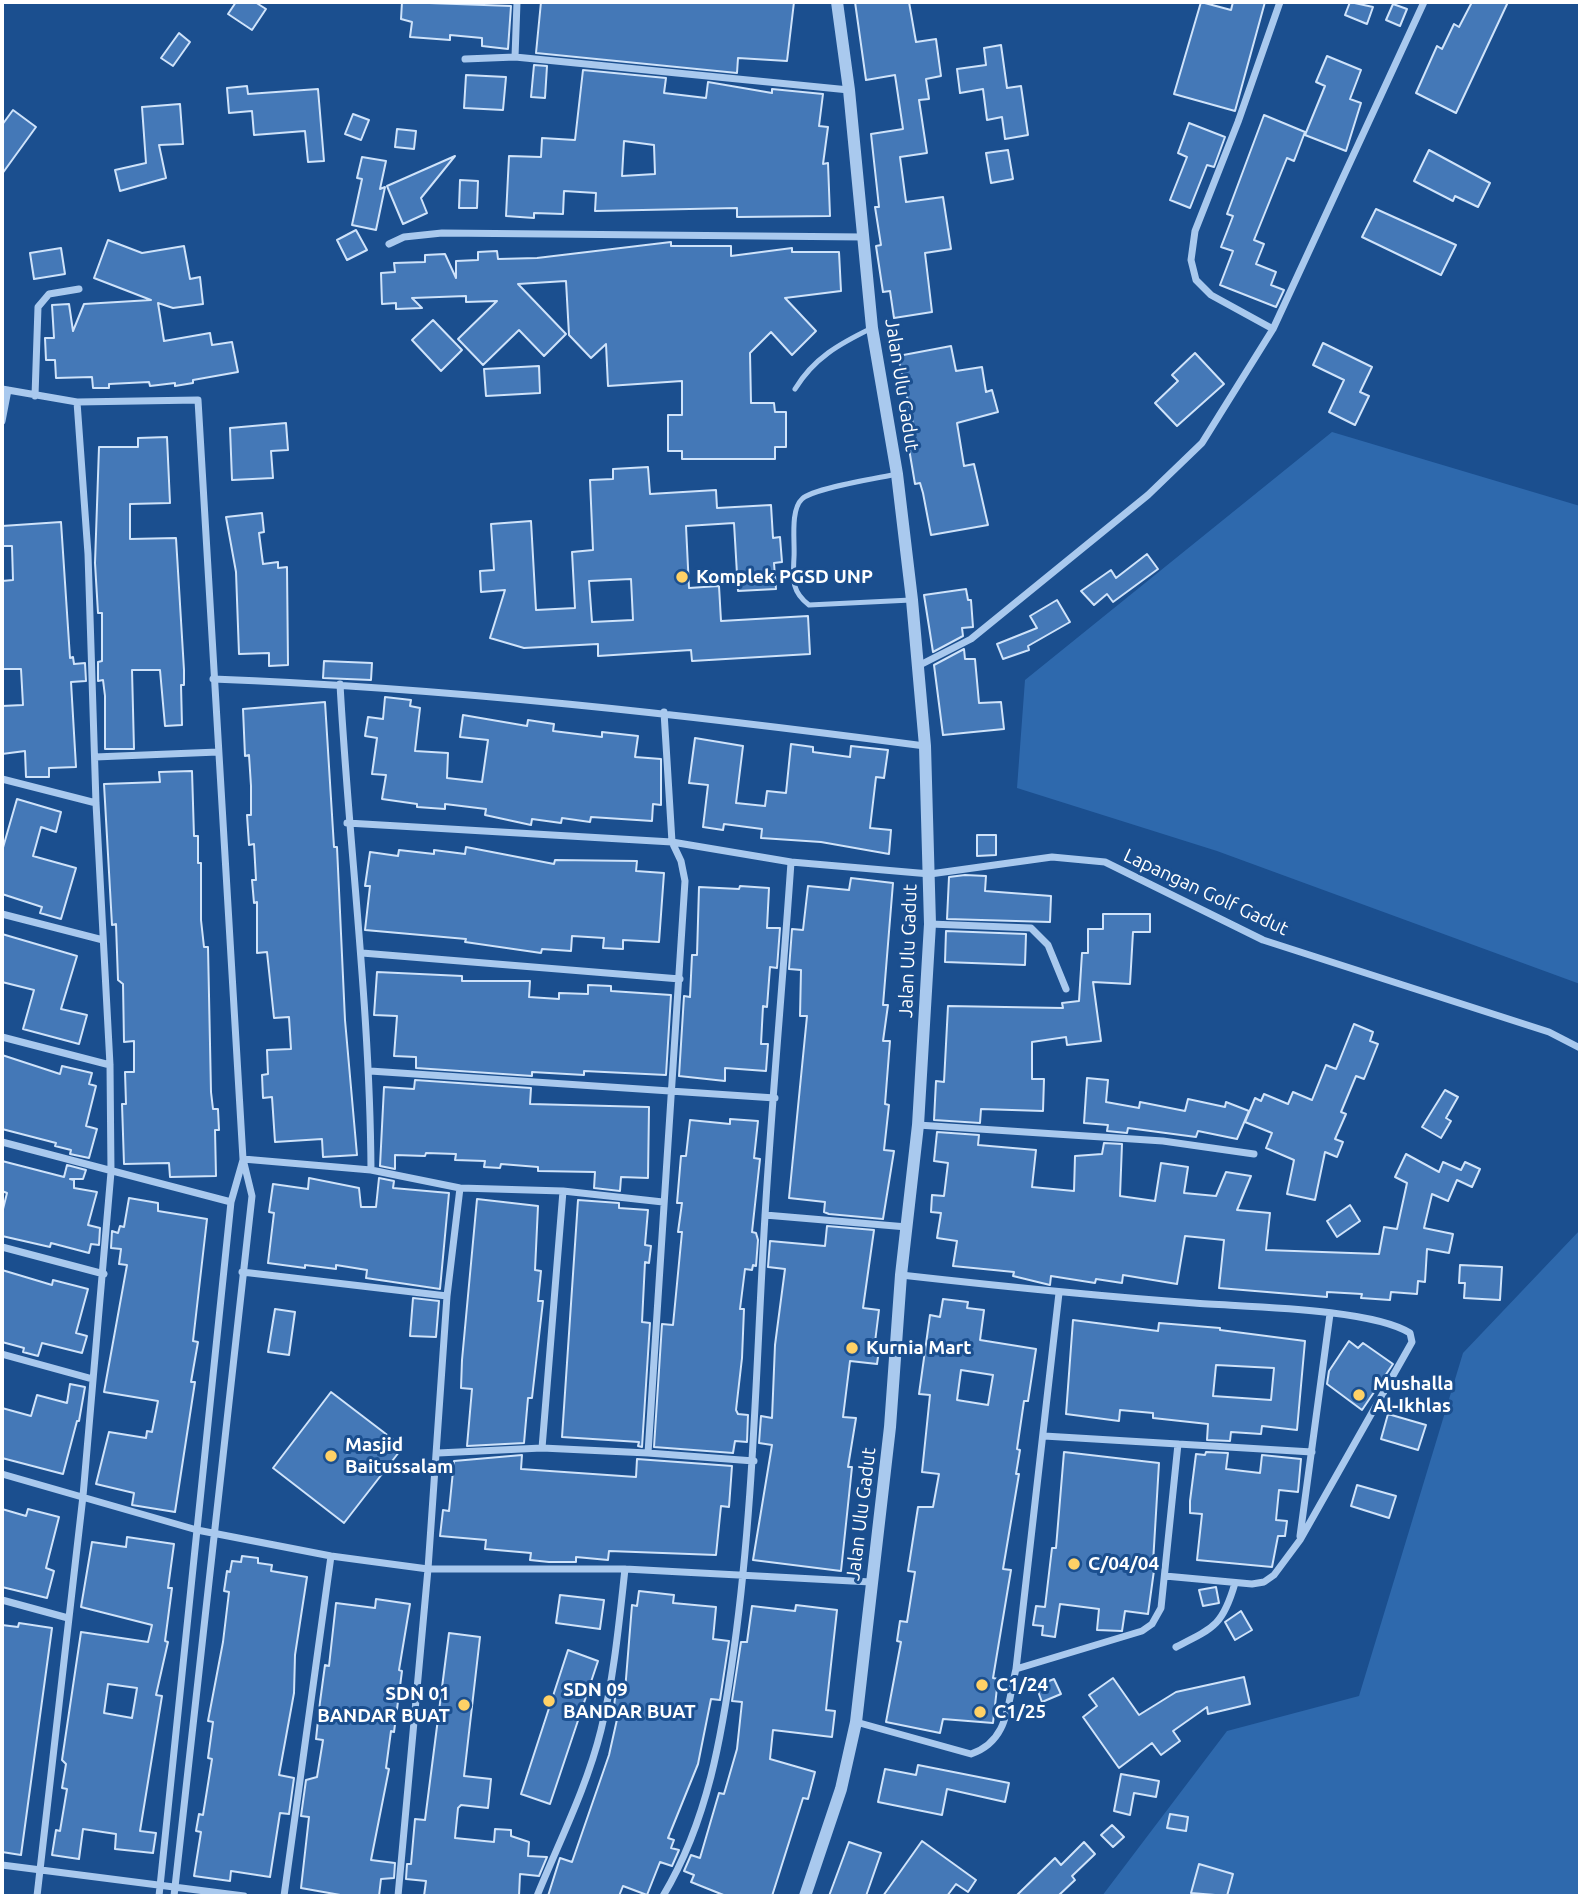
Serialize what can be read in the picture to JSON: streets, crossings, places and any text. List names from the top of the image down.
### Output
{
  "streets": {
    "street": ["Jalan Ulu Gadut", "Lapangan Golf Gadut"]
  },
  "crossings": [
    ["Jalan Ulu Gadut", "Lapangan Golf Gadut"]
  ],
  "places": [
    "Komplek PGSD UNP",
    "Kurnia Mart",
    "Mushalla Al-Ikhlas",
    "Masjid Baitussalam",
    "C/04/04",
    "C1/24",
    "SDN 09 BANDAR BUAT",
    "SDN 01 BANDAR BUAT",
    "C1/25"
  ]
}
